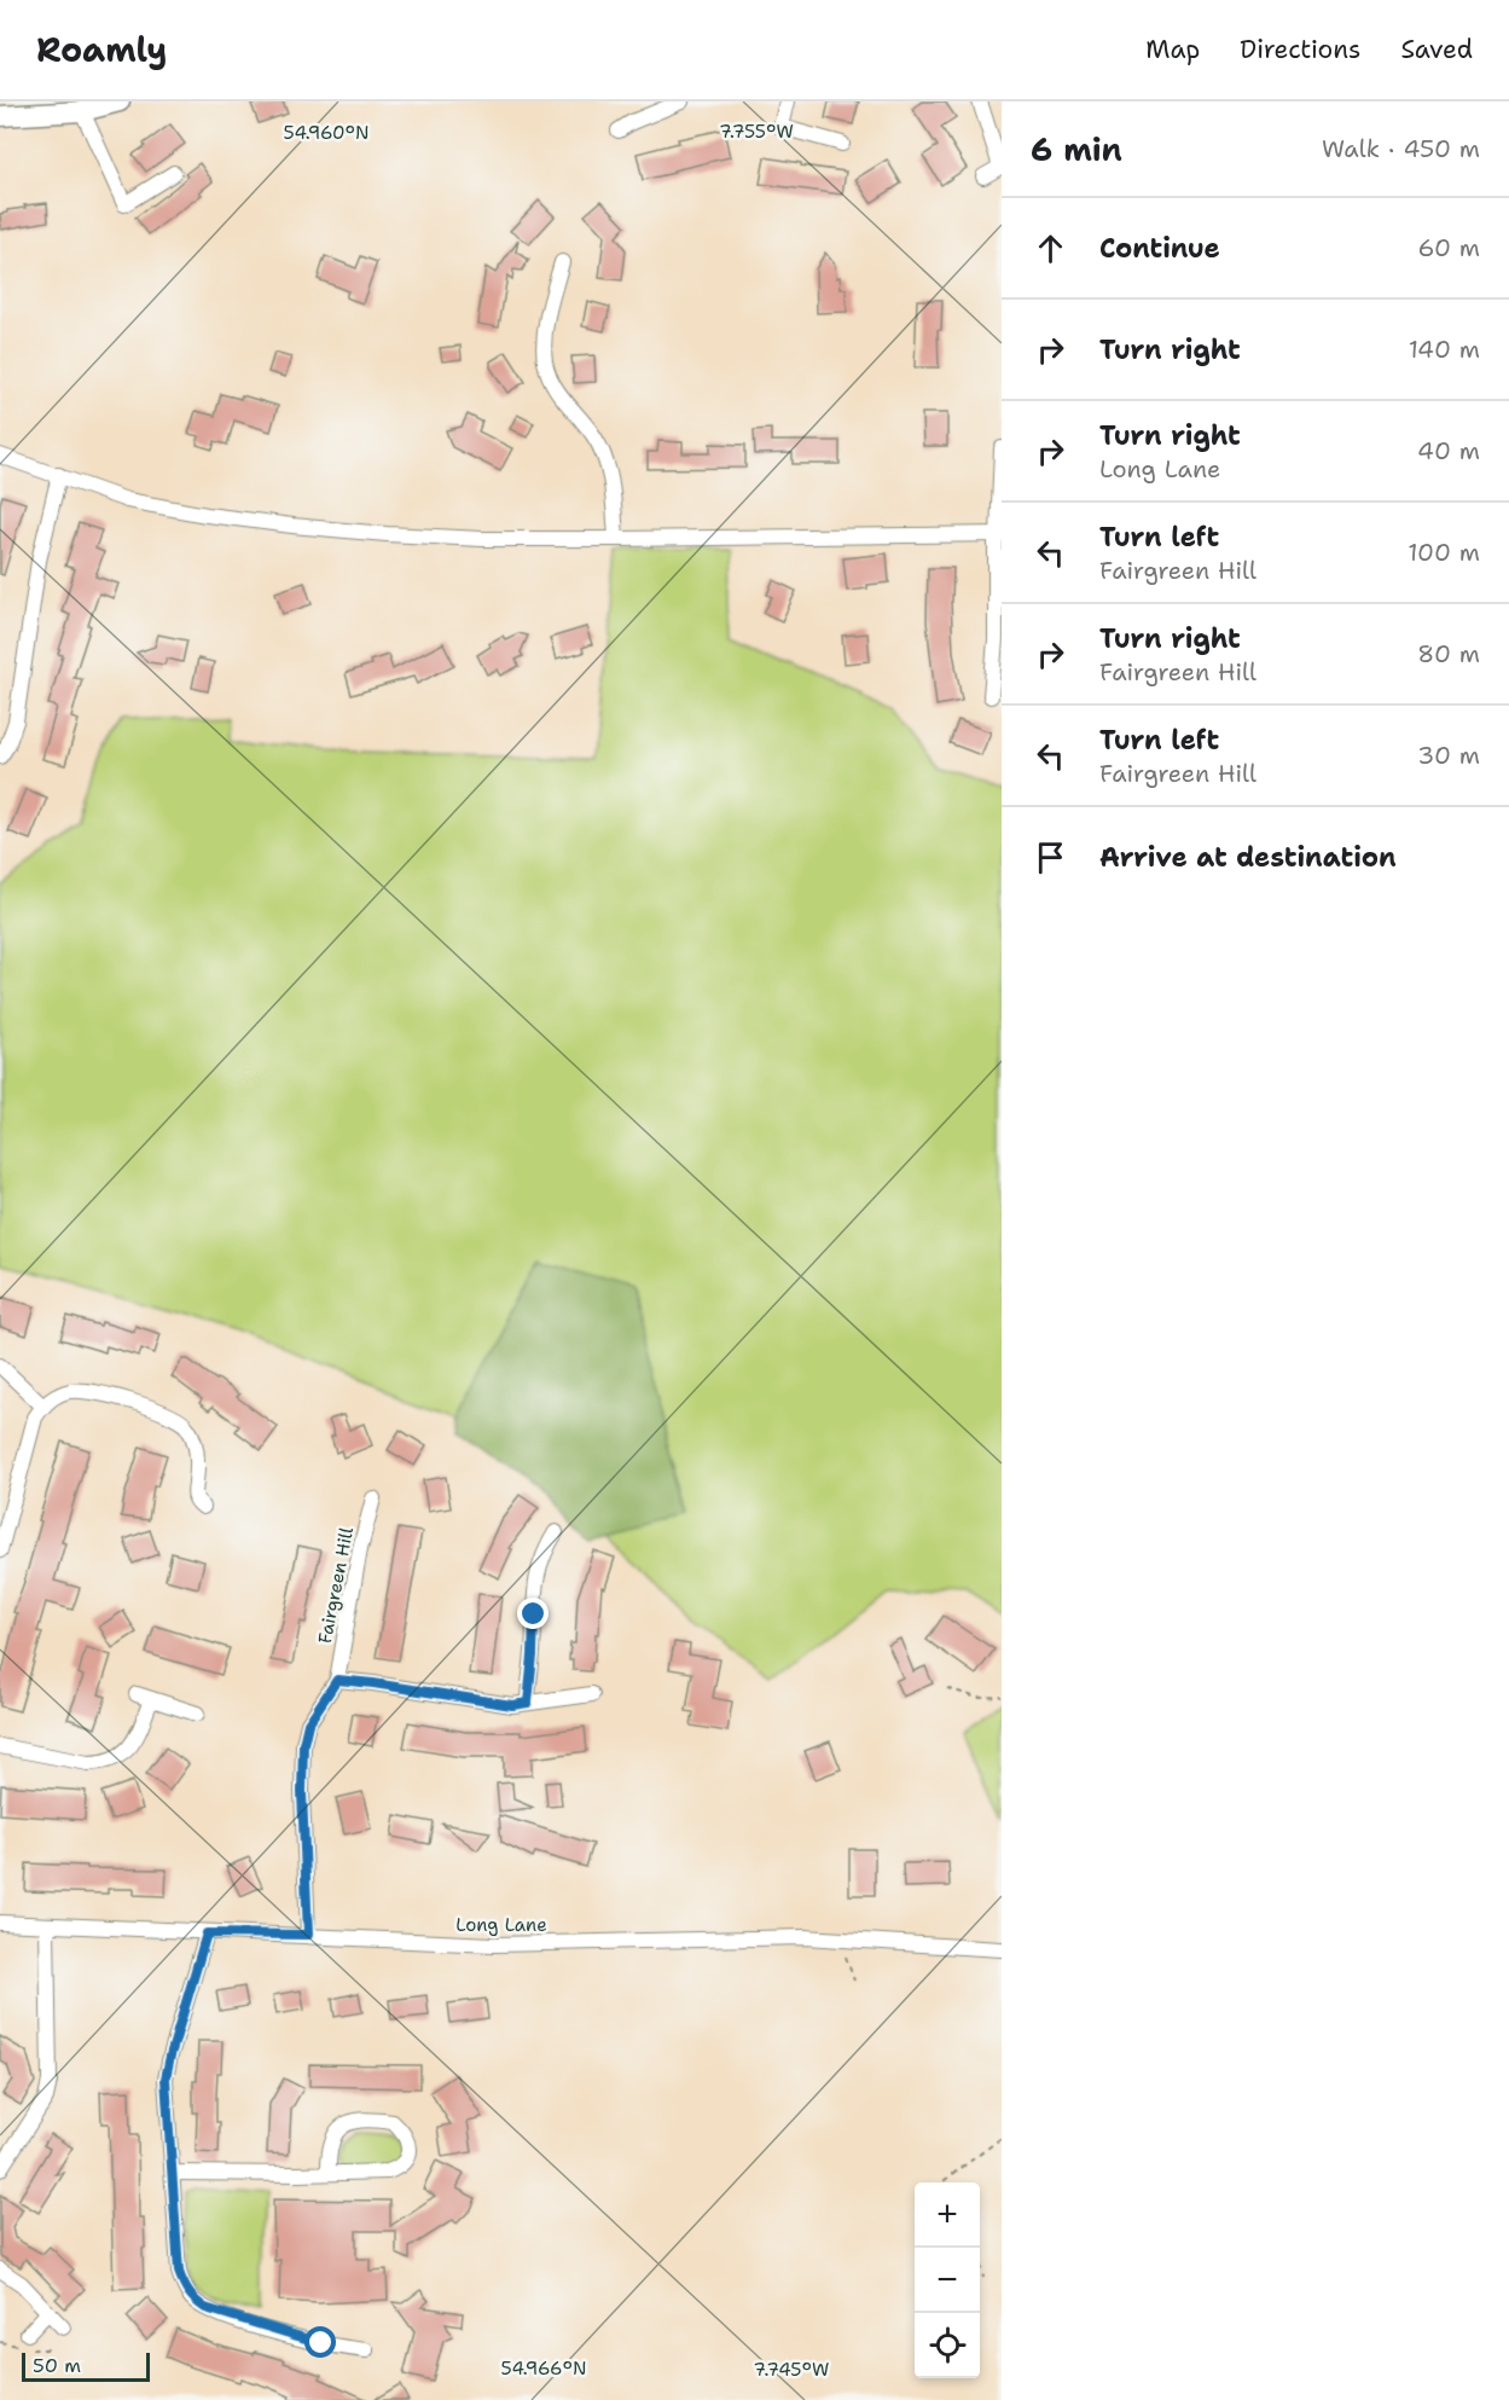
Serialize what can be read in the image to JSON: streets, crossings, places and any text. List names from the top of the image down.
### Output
{
  "streets": {
    "street": ["Fairgreen Hill", "Long Lane"]
  },
  "crossings": [
    ["Fairgreen Hill", "Long Lane"]
  ],
  "scale_bar": "50 m",
  "page": {
    "header": "Roamly",
    "nav": ["Map", "Directions", "Saved"],
    "heading": ["6 min", "Walk · 450 m"],
    "list": [
      ["Continue", "60 m"],
      ["Turn right", "140 m"],
      ["Turn right", "Long Lane", "40 m"],
      ["Turn left", "Fairgreen Hill", "100 m"],
      ["Turn right", "Fairgreen Hill", "80 m"],
      ["Turn left", "Fairgreen Hill", "30 m"],
      "Arrive at destination"
    ],
    "map_buttons": ["+", "−"],
    "scale": "50 m"
  },
  "coordinates": [
    "7.755°W",
    "54.960°N",
    "54.966°N",
    "7.745°W"
  ]
}
